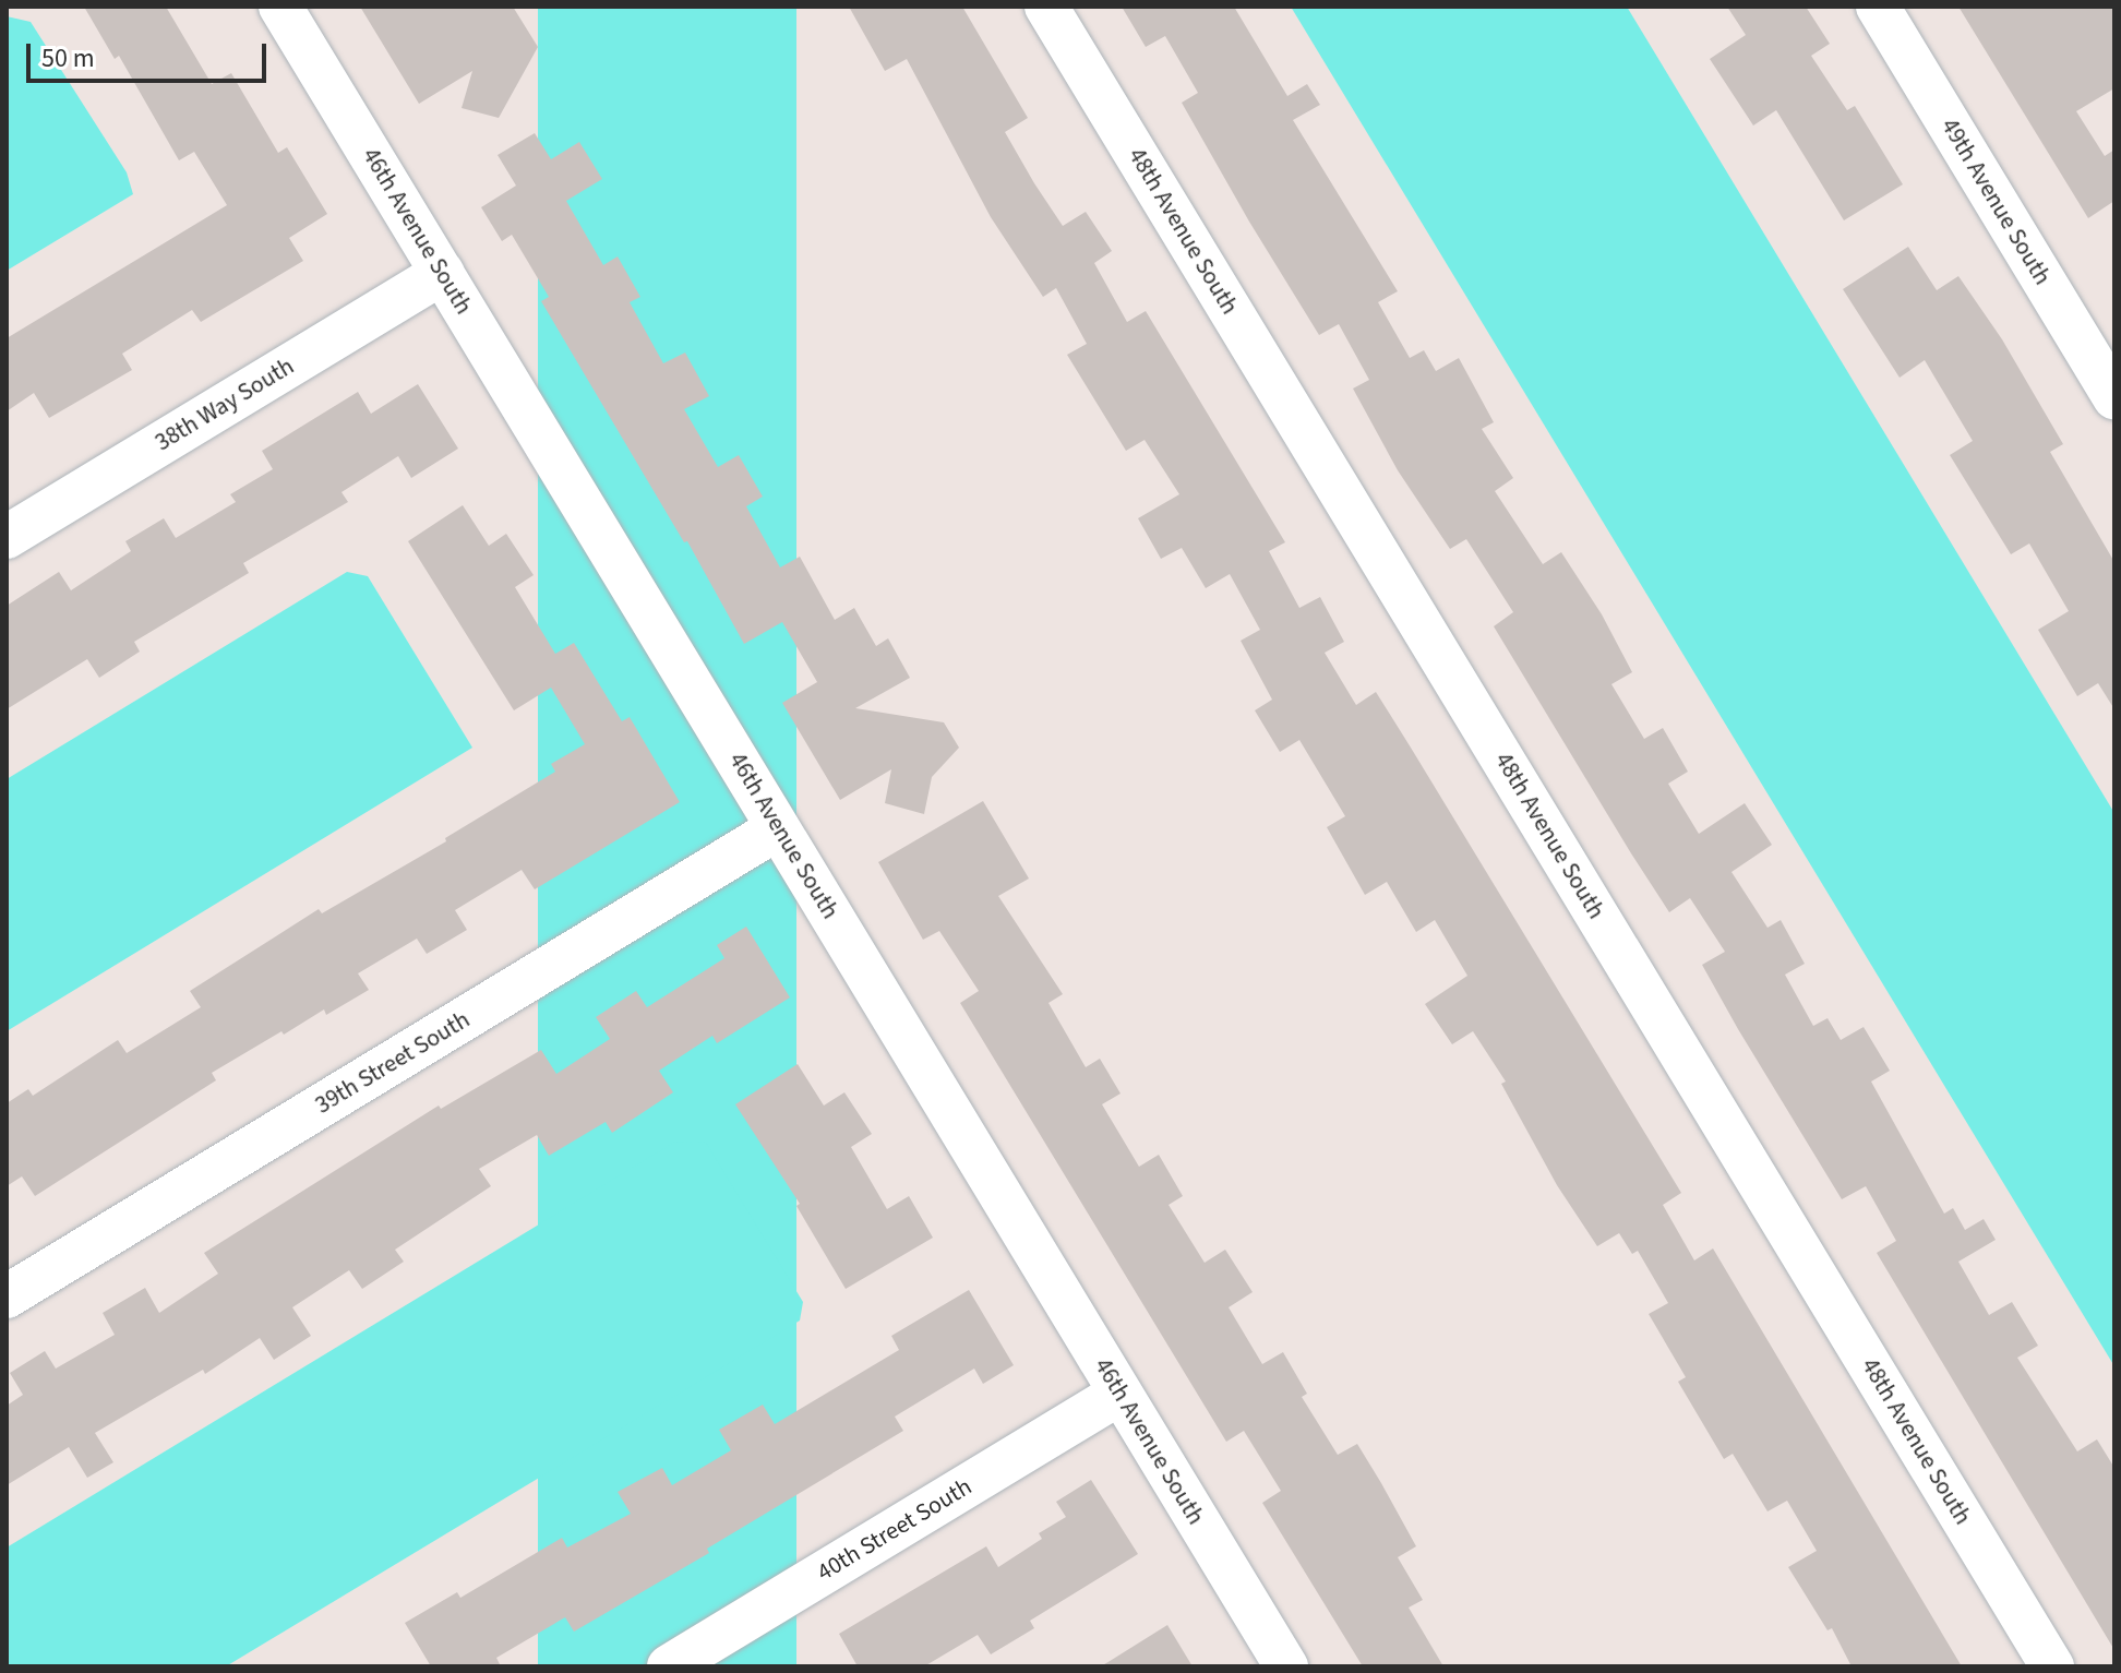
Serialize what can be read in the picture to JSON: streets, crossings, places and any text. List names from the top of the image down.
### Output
{
  "streets": {
    "street": [
      "49th Avenue South",
      "46th Avenue South",
      "48th Avenue South",
      "38th Way South",
      "39th Street South",
      "40th Street South"
    ]
  },
  "crossings": [
    ["46th Avenue South", "38th Way South"],
    ["46th Avenue South", "39th Street South"],
    ["46th Avenue South", "40th Street South"]
  ],
  "scale_bar": "50 m"
}
